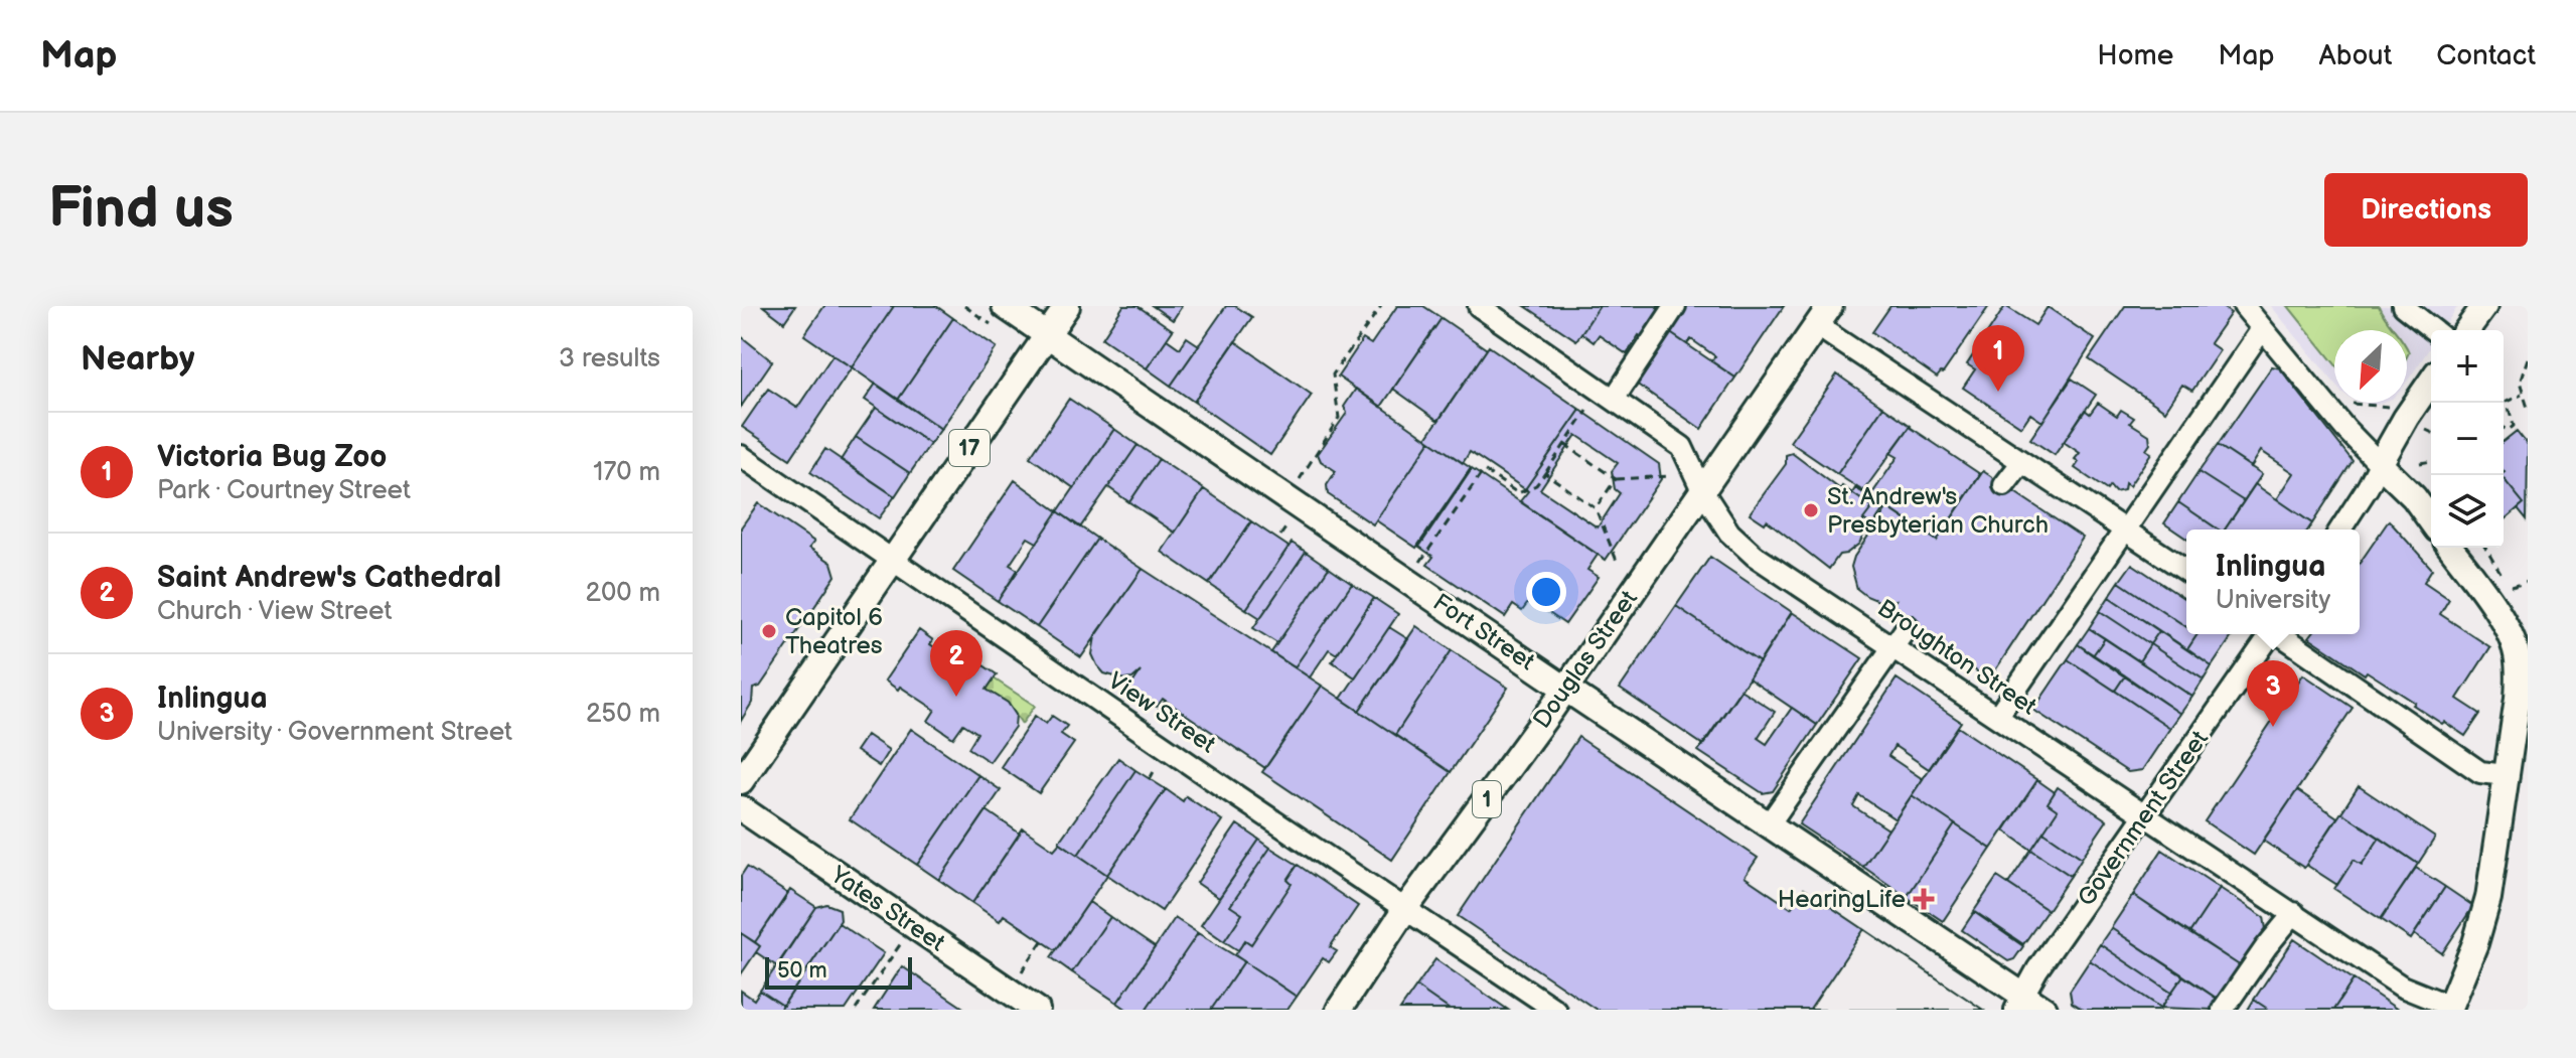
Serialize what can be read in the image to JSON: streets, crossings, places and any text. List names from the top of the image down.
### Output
{
  "streets": {
    "main road": [
      "17",
      "Fort Street",
      "Douglas Street",
      "1",
      "Yates Street"
    ],
    "street": ["Broughton Street", "View Street", "Government Street"]
  },
  "crossings": [
    ["17", "Fort Street"],
    ["17", "View Street"],
    ["Fort Street", "Douglas Street"],
    ["Fort Street", "Government Street"],
    ["Broughton Street", "Douglas Street"],
    ["Broughton Street", "Government Street"],
    ["Douglas Street", "View Street"]
  ],
  "places": {
    "other": ["St. Andrew's Presbyterian Church", "Capitol 6 Theatres"],
    "health": ["HearingLife"]
  },
  "scale_bar": "50 m",
  "north": "bottom left",
  "page": {
    "header": "Map",
    "nav": [
      "Home",
      "Map",
      "About",
      "Contact"
    ],
    "buttons": "Directions",
    "title": "Find us",
    "heading": ["Nearby", "3 results"],
    "pins": ["1", "2", "3"],
    "map_buttons": ["+", "−"],
    "list": [
      {
        "mark": "1",
        "name": "Victoria Bug Zoo",
        "note": "Park · Courtney Street",
        "value": "170 m"
      },
      {
        "mark": "2",
        "name": "Saint Andrew's Cathedral",
        "note": "Church · View Street",
        "value": "200 m"
      },
      {
        "mark": "3",
        "name": "Inlingua",
        "note": "University · Government Street",
        "value": "250 m"
      }
    ],
    "popup": ["Inlingua", "University"],
    "scale": "50 m"
  }
}
